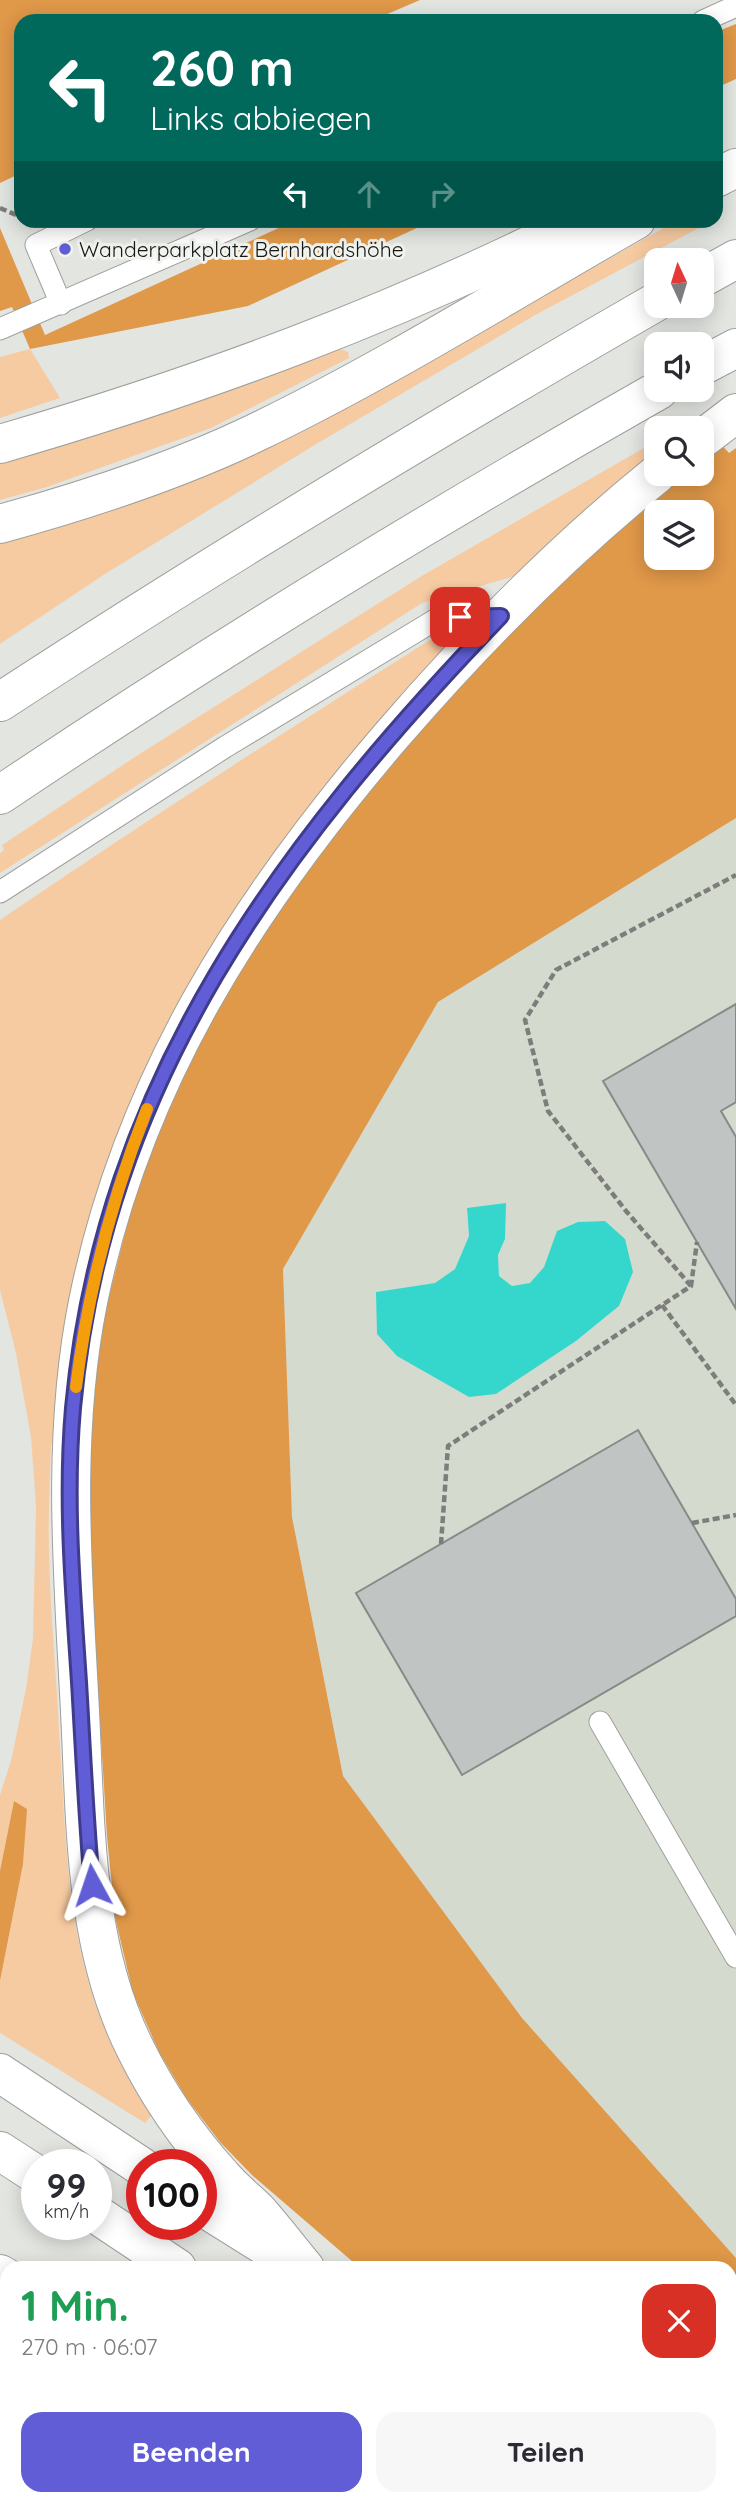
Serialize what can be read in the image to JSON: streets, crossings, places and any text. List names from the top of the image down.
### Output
{
  "places": ["Wanderparkplatz Bernhardshöhe"],
  "north": "top",
  "page": {
    "turn": ["260 m", "Links abbiegen"],
    "speed": "99 km/h",
    "limit": "100",
    "heading": ["1 Min.", "270 m · 06:07"],
    "buttons": ["Beenden", "Teilen"]
  }
}
